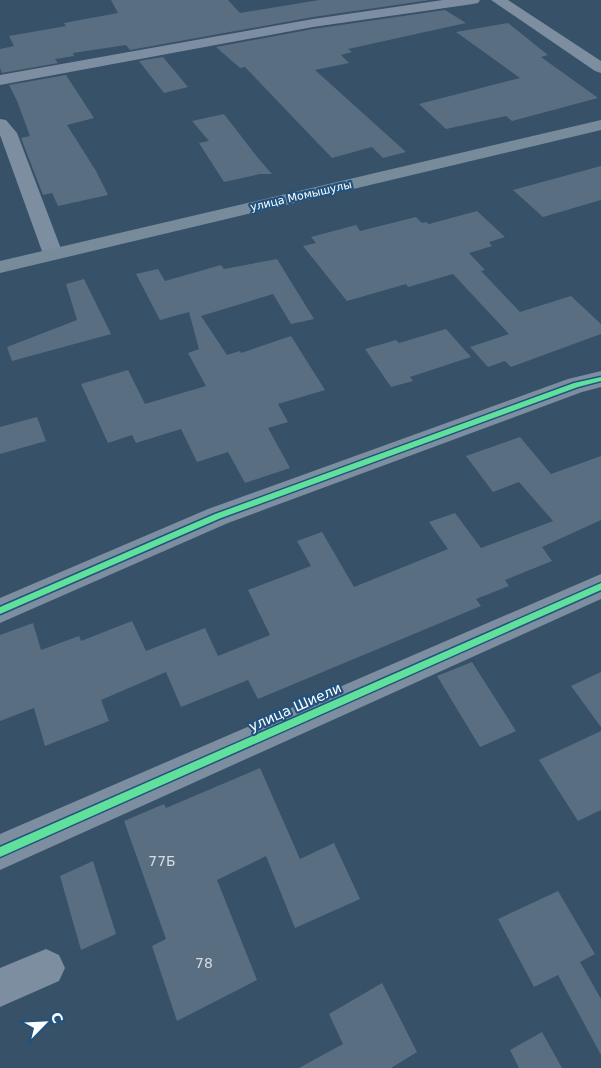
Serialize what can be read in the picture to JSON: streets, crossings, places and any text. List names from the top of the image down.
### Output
{
  "streets": {
    "street": ["улица Момышулы", "улица Шиели"]
  },
  "house_numbers": ["77Б", "78"],
  "north": "top right"
}
